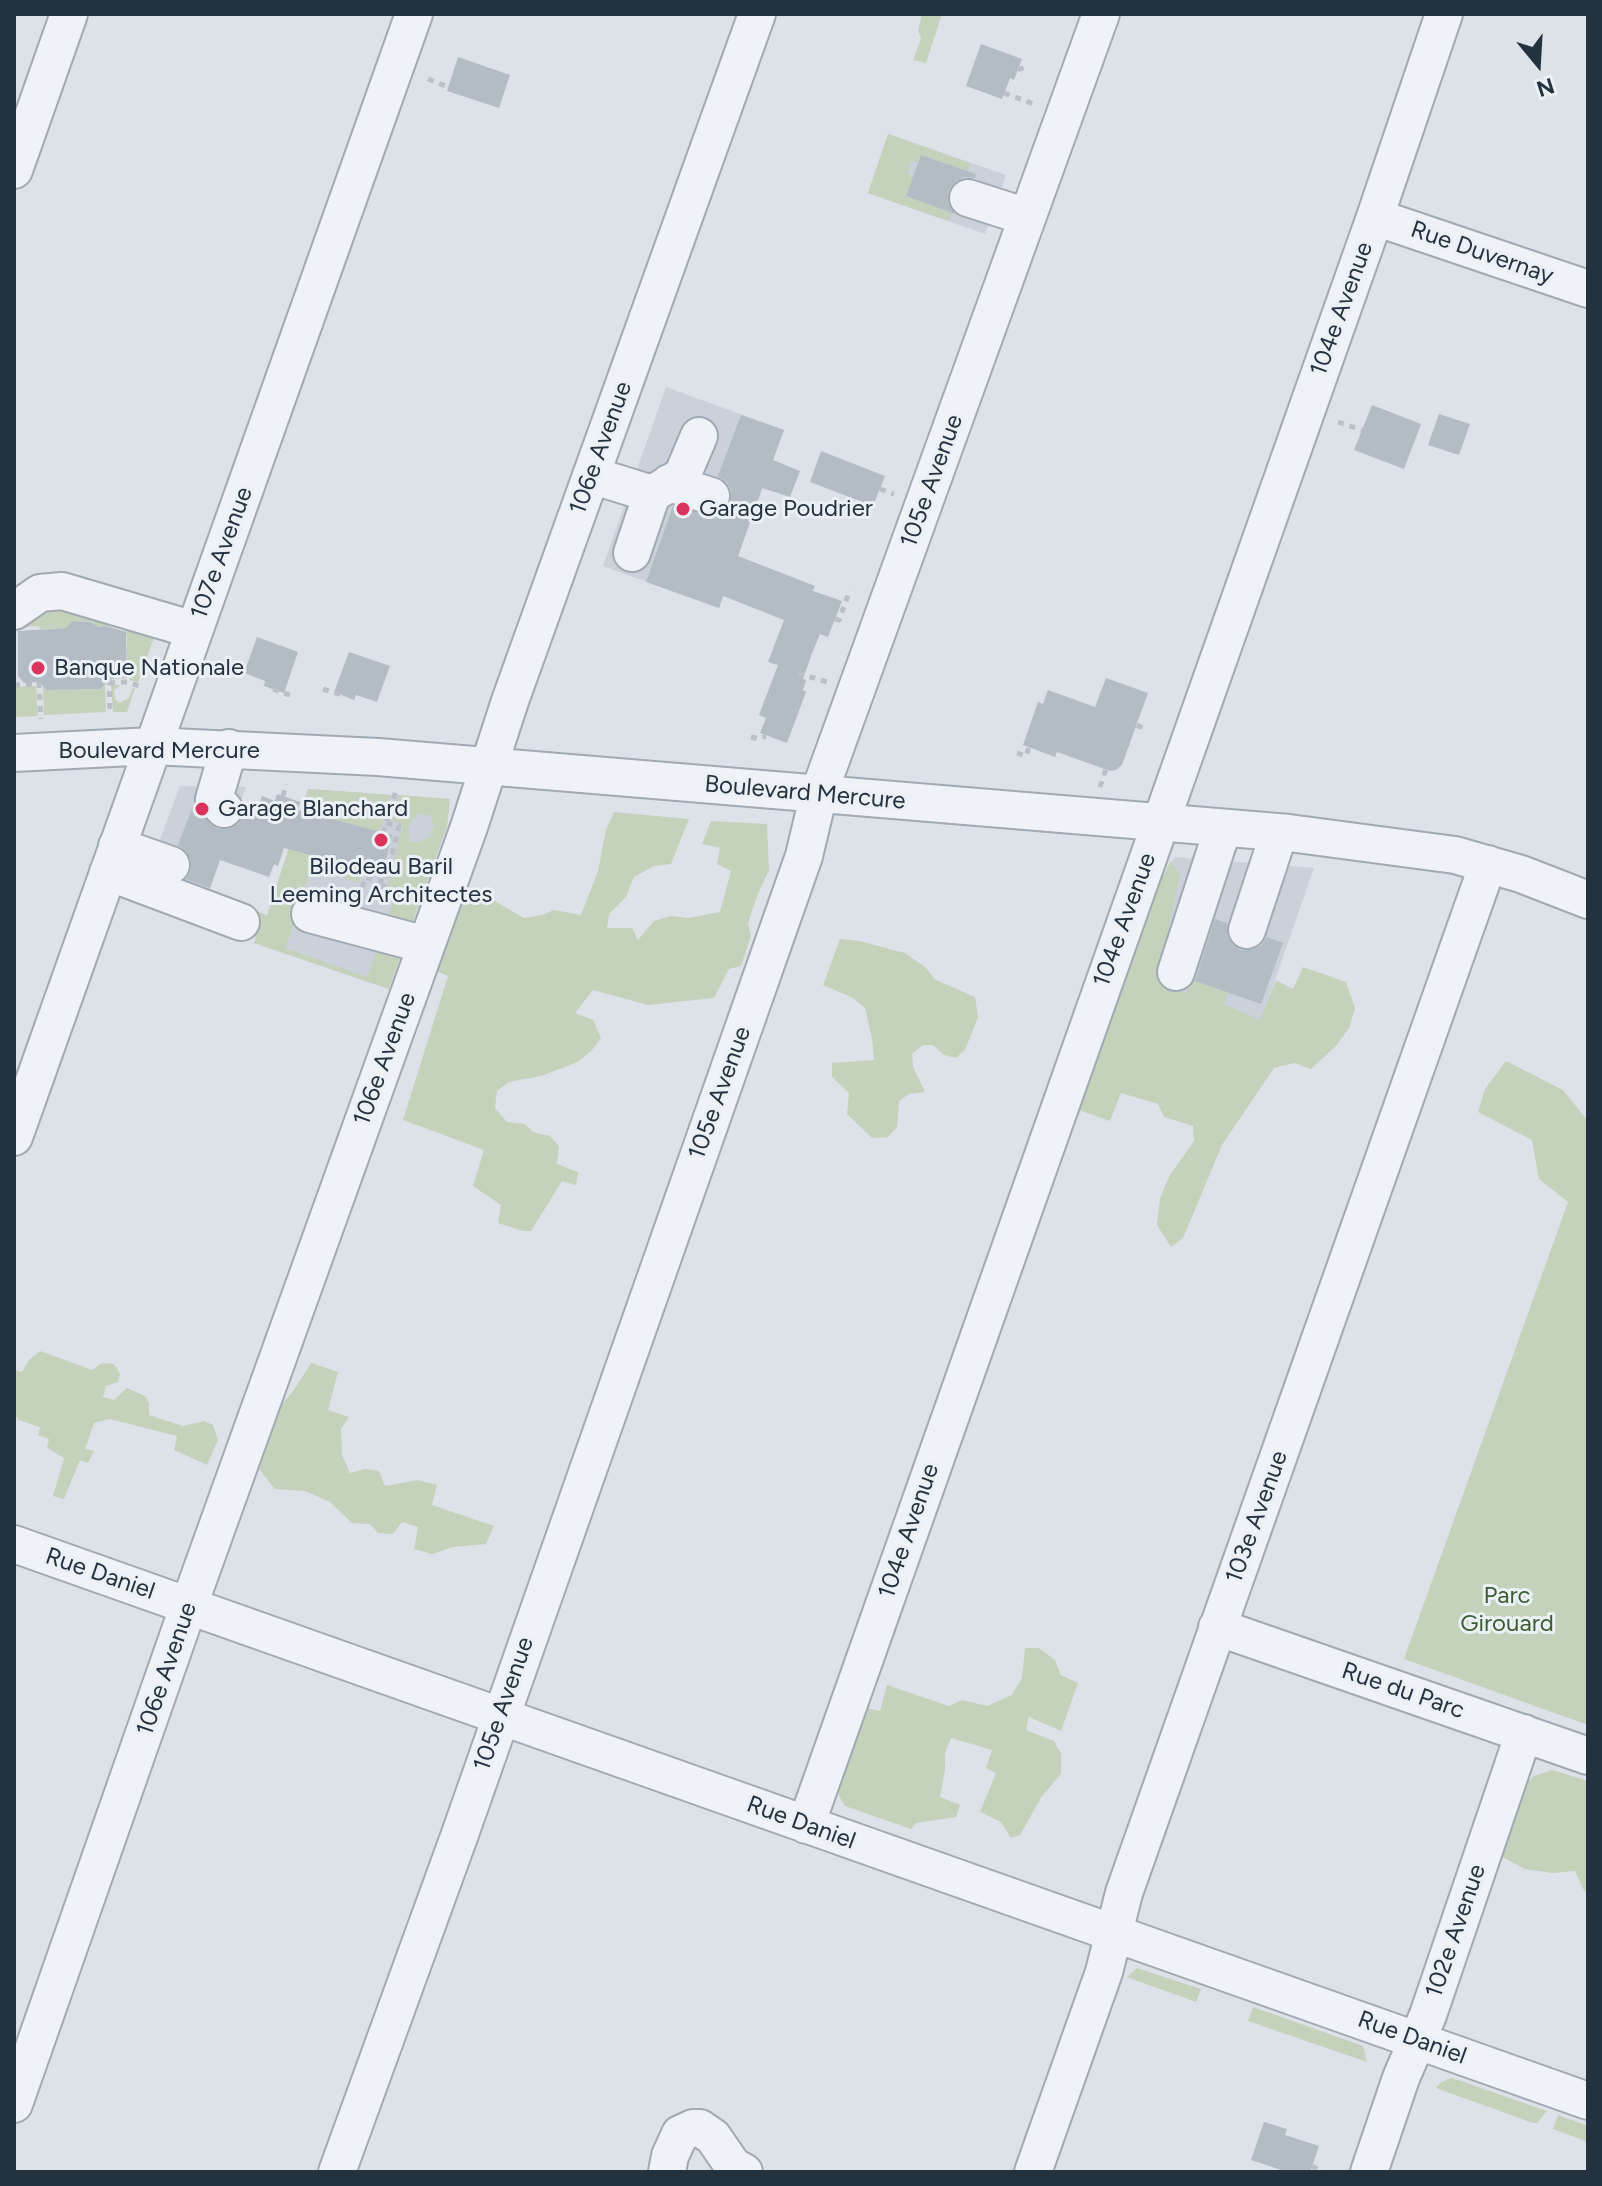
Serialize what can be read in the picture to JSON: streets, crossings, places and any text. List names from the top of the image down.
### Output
{
  "streets": {
    "street": [
      "Rue Duvernay",
      "104e Avenue",
      "106e Avenue",
      "105e Avenue",
      "107e Avenue",
      "Boulevard Mercure",
      "103e Avenue",
      "Rue Daniel",
      "Rue du Parc",
      "102e Avenue"
    ]
  },
  "crossings": [
    ["Rue Duvernay", "104e Avenue"],
    ["104e Avenue", "Boulevard Mercure"],
    ["104e Avenue", "Rue Daniel"],
    ["106e Avenue", "Boulevard Mercure"],
    ["106e Avenue", "Rue Daniel"],
    ["105e Avenue", "Boulevard Mercure"],
    ["105e Avenue", "Rue Daniel"],
    ["107e Avenue", "Boulevard Mercure"],
    ["Boulevard Mercure", "103e Avenue"],
    ["103e Avenue", "Rue Daniel"],
    ["103e Avenue", "Rue du Parc"],
    ["Rue Daniel", "102e Avenue"],
    ["Rue du Parc", "102e Avenue"]
  ],
  "parks": ["Parc Girouard"],
  "places": [
    "Garage Poudrier",
    "Banque Nationale",
    "Garage Blanchard",
    "Bilodeau Baril Leeming Architectes"
  ],
  "north": "bottom"
}
